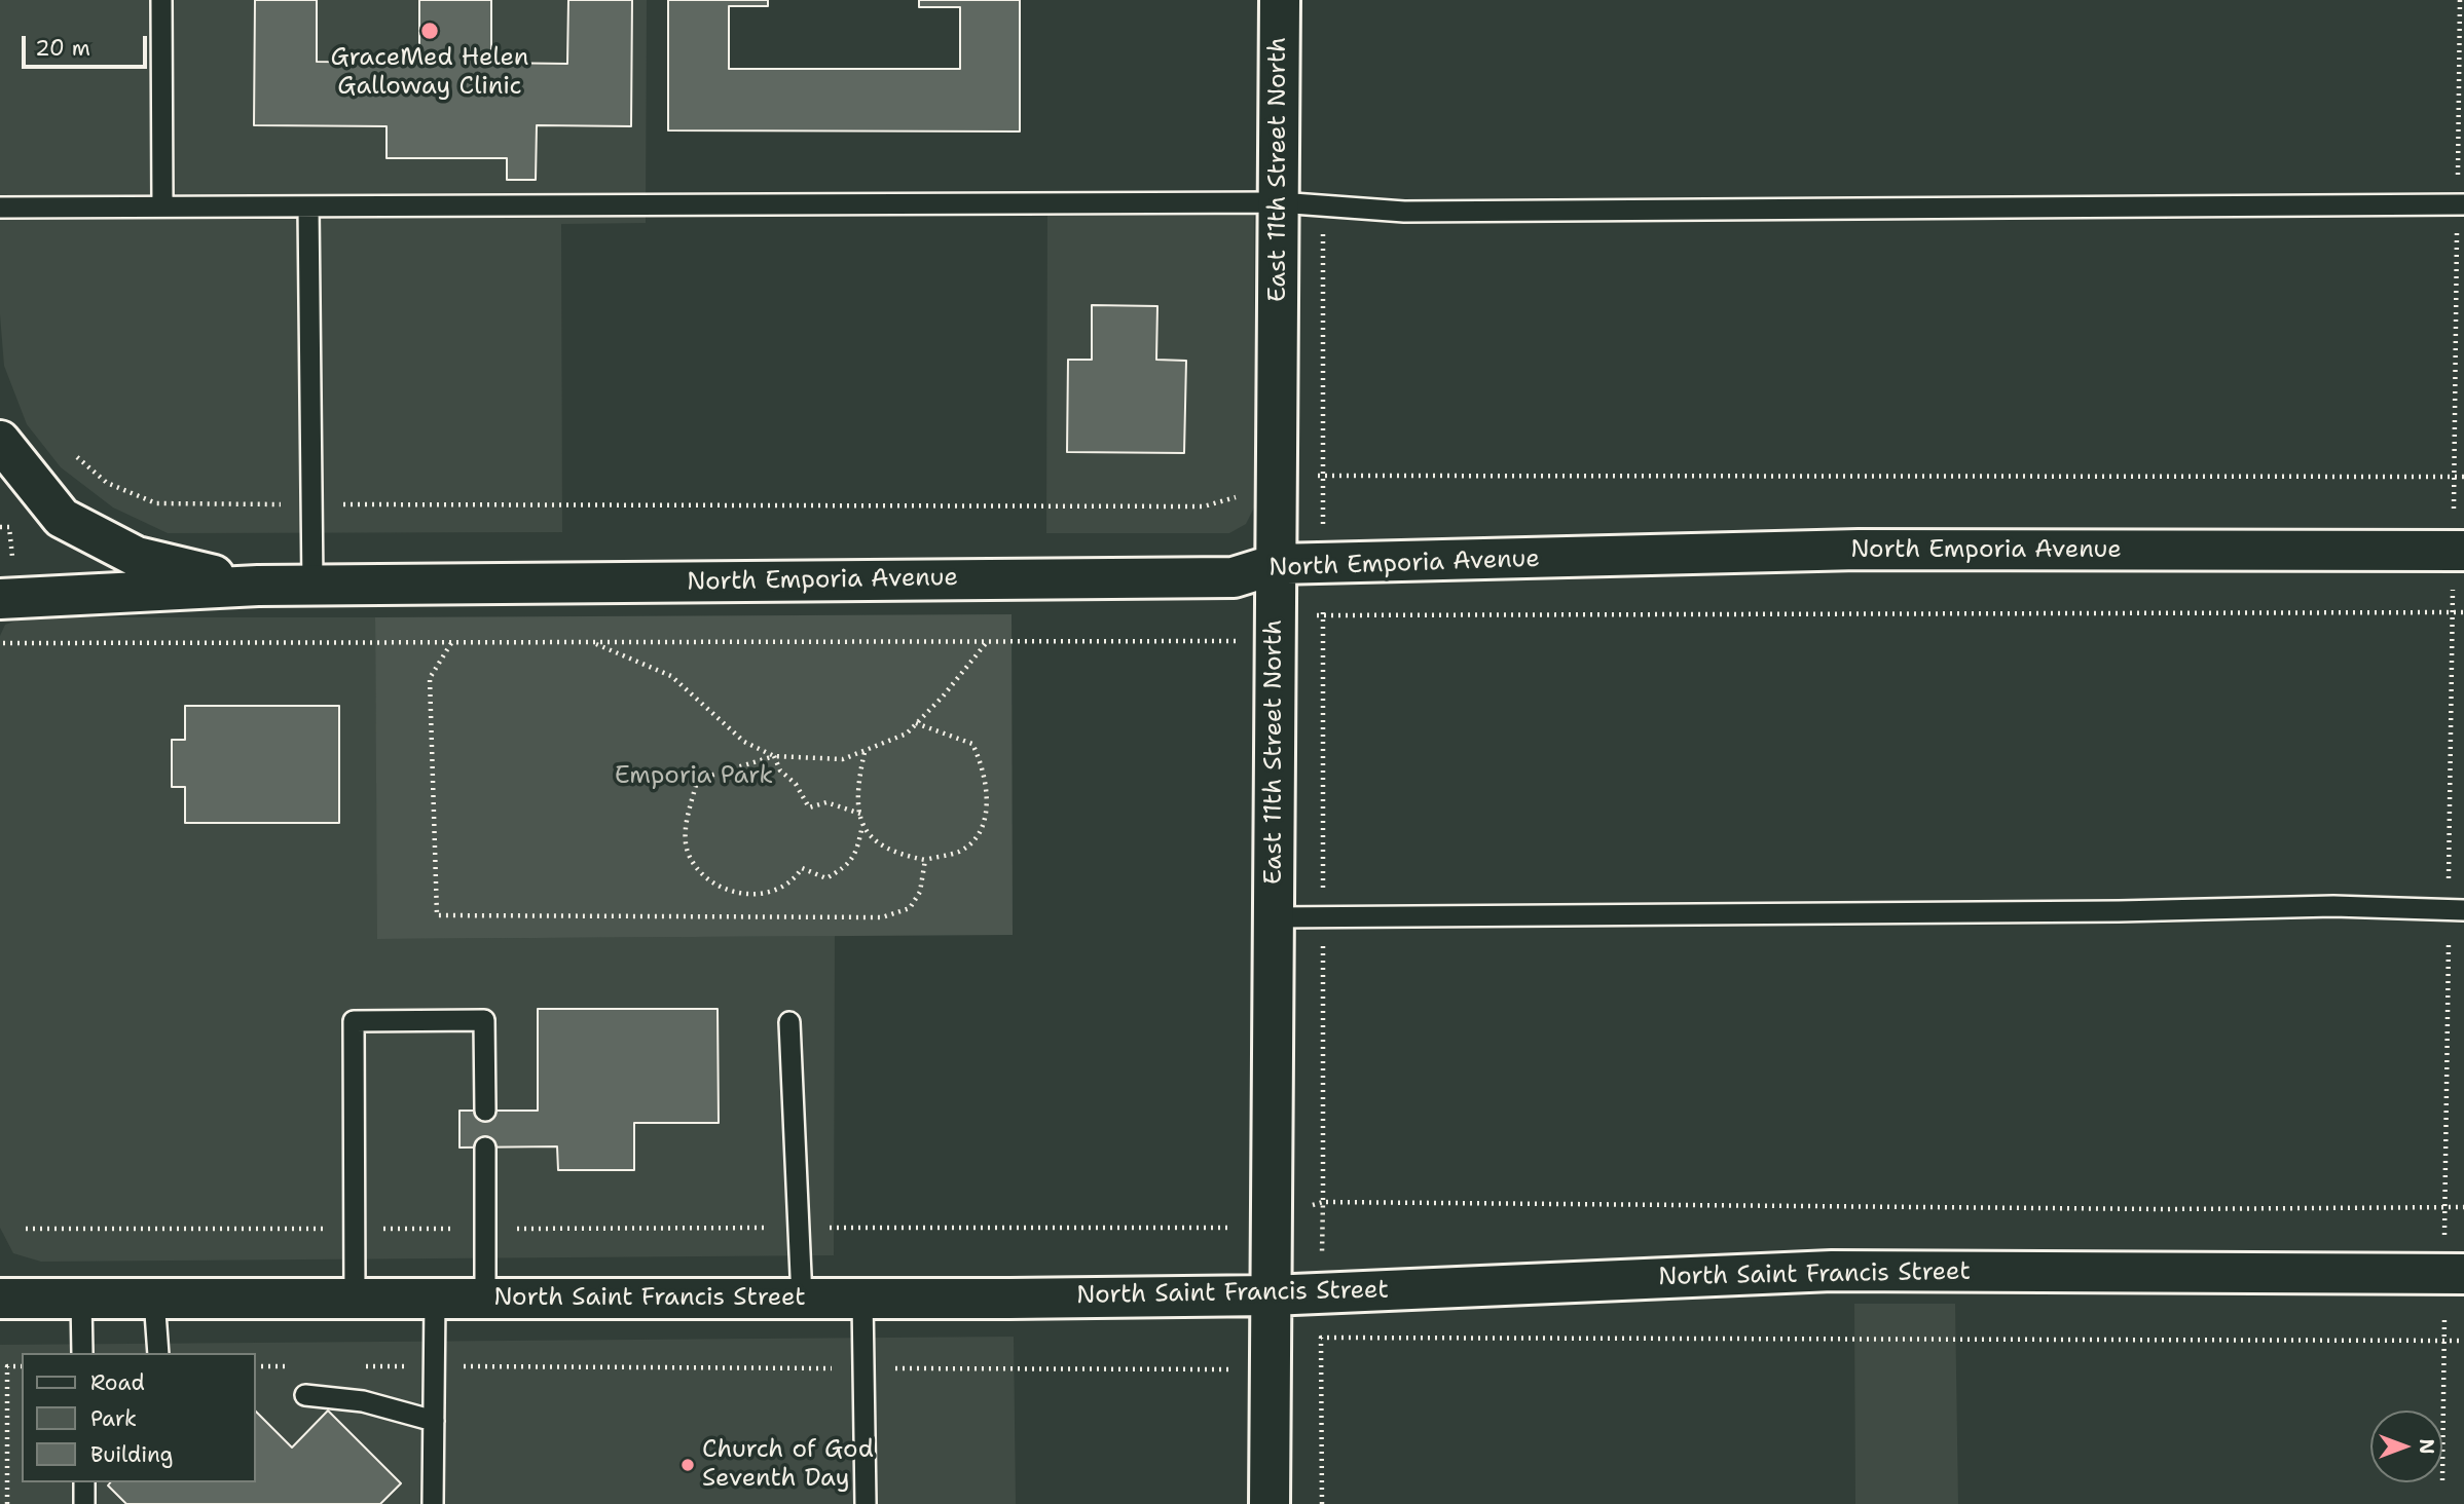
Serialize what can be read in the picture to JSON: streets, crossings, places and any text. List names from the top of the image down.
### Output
{
  "streets": {
    "street": ["East 11th Street North", "North Emporia Avenue", "North Saint Francis Street"]
  },
  "crossings": [
    ["East 11th Street North", "North Emporia Avenue"],
    ["East 11th Street North", "North Saint Francis Street"]
  ],
  "parks": ["Emporia Park"],
  "places": ["GraceMed Helen Galloway Clinic", "Church of God Seventh Day"],
  "legend": ["Road", "Park", "Building"],
  "scale_bar": "20 m",
  "north": "right"
}
